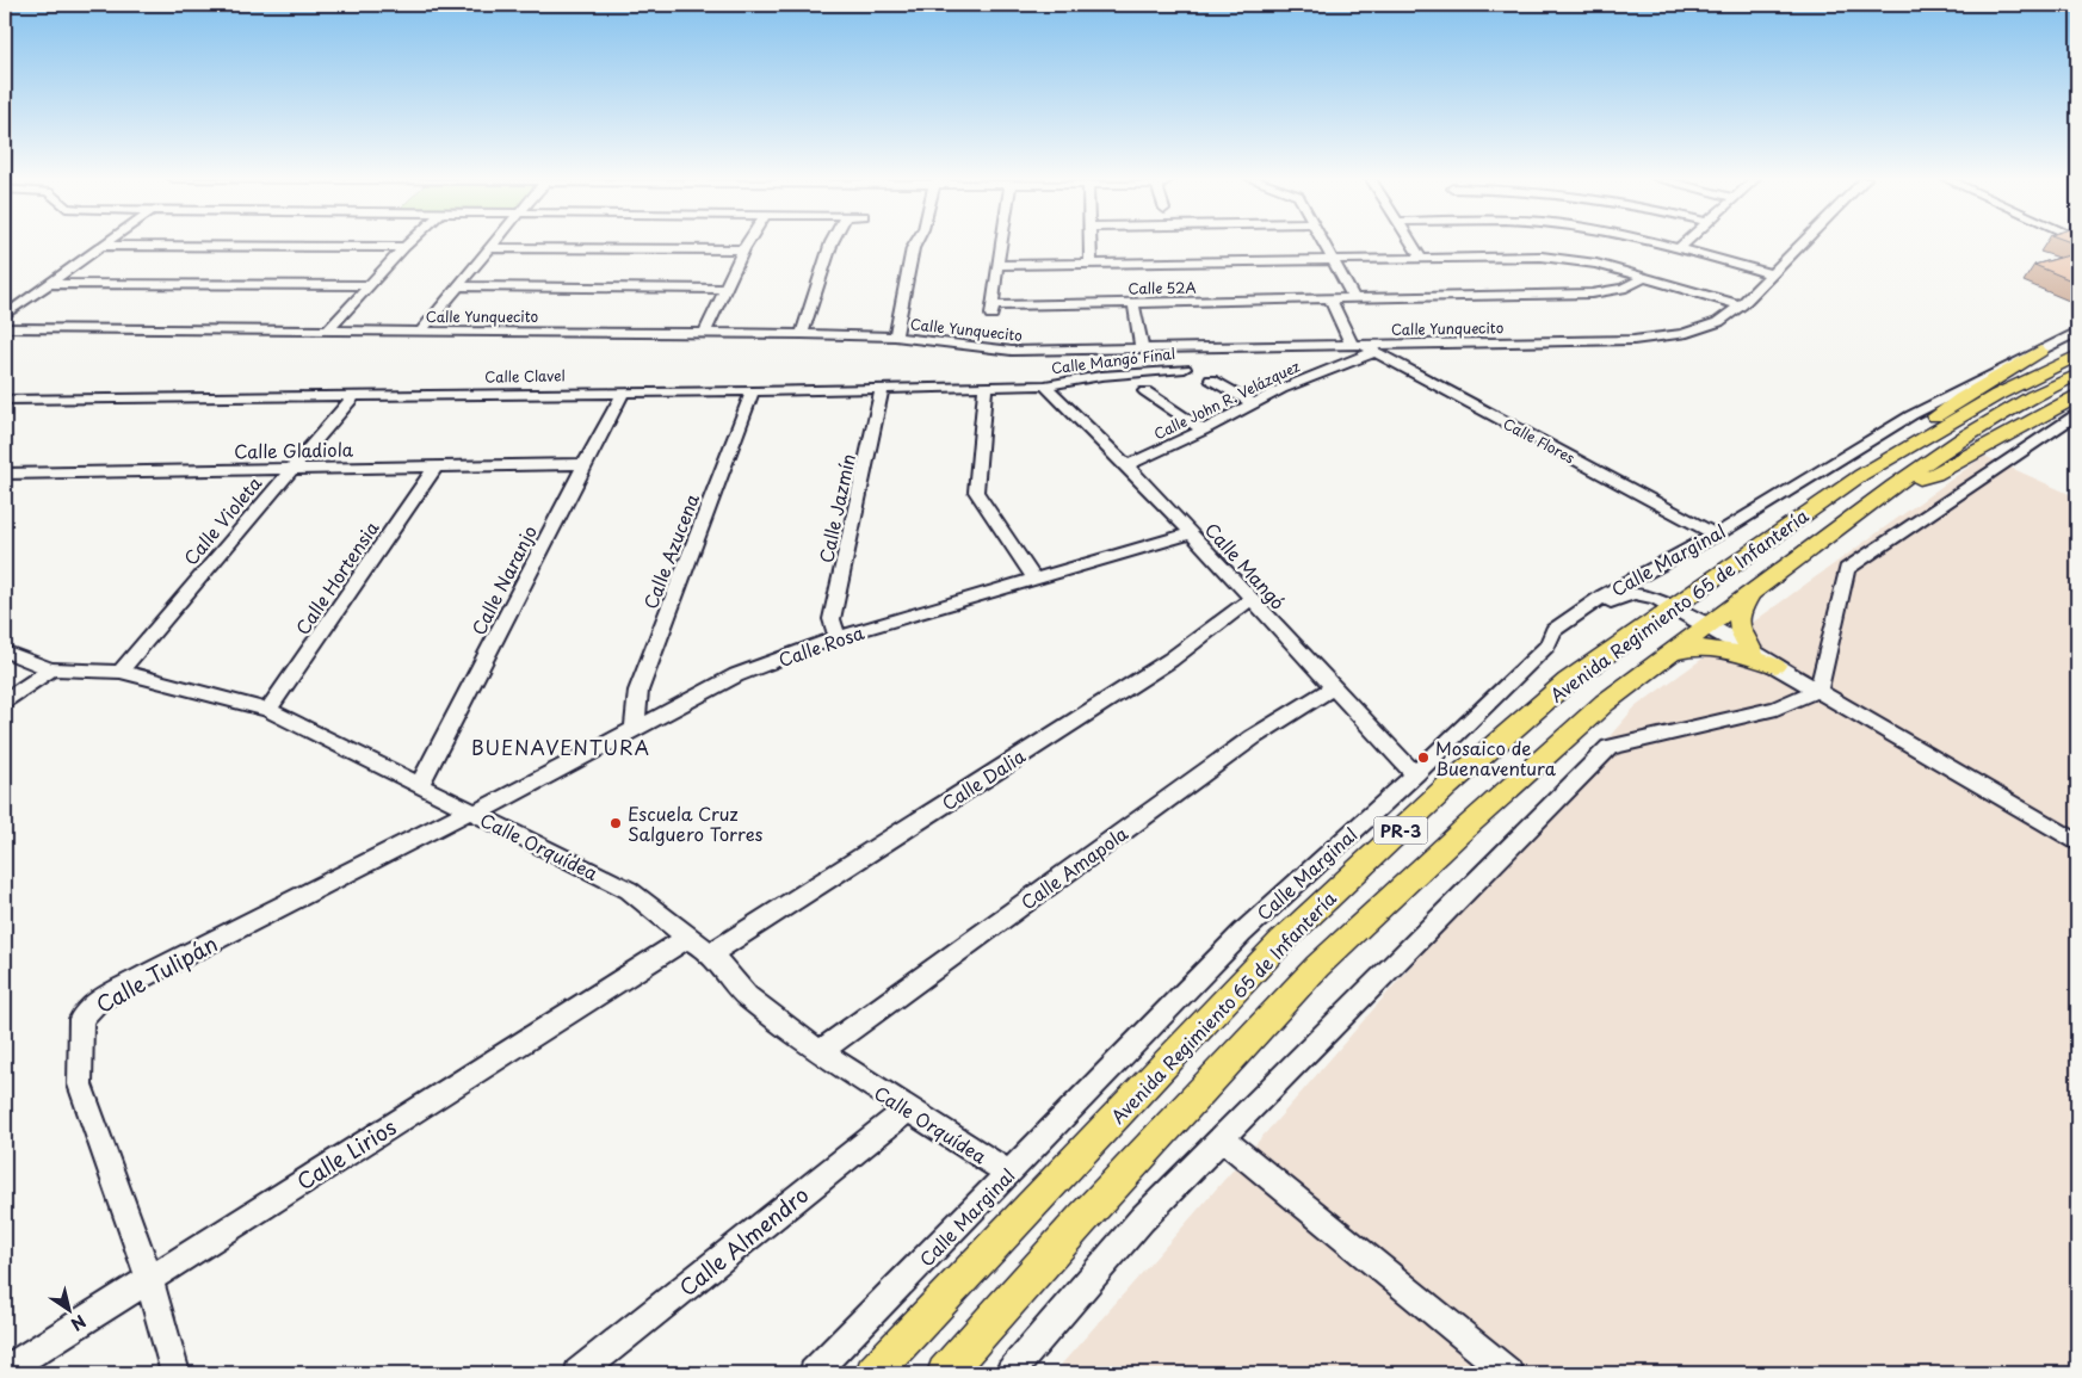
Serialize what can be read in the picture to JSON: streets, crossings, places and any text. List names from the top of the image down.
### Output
{
  "streets": {
    "main road": ["Avenida Regimiento 65 de Infantería", "PR-3"],
    "street": [
      "Calle 52A",
      "Calle Yunquecito",
      "Calle Mangó Final",
      "Calle Clavel",
      "Calle John R. Velázquez",
      "Calle Flores",
      "Calle Gladiola",
      "Calle Jazmín",
      "Calle Violeta",
      "Calle Azucena",
      "Calle Marginal",
      "Calle Mangó",
      "Calle Hortensia",
      "Calle Naranjo",
      "Calle Rosa",
      "Calle Dalia",
      "Calle Orquídea",
      "Calle Amapola",
      "Calle Tulipán",
      "Calle Lirios",
      "Calle Almendro"
    ]
  },
  "crossings": [
    ["Calle Yunquecito", "Calle John R. Velázquez"],
    ["Calle Yunquecito", "Calle Flores"],
    ["Calle Mangó Final", "Calle Clavel"],
    ["Calle Mangó Final", "Calle Mangó"],
    ["Calle Clavel", "Calle Jazmín"],
    ["Calle Clavel", "Calle Violeta"],
    ["Calle Clavel", "Calle Azucena"],
    ["Calle Clavel", "Calle Mangó"],
    ["Calle Clavel", "Calle Naranjo"],
    ["Calle John R. Velázquez", "Calle Flores"],
    ["Calle John R. Velázquez", "Calle Mangó"],
    ["Calle Flores", "Calle Marginal"],
    ["Calle Gladiola", "Calle Violeta"],
    ["Calle Gladiola", "Calle Hortensia"],
    ["Calle Gladiola", "Calle Naranjo"],
    ["Calle Jazmín", "Calle Rosa"],
    ["Calle Violeta", "Calle Orquídea"],
    ["Calle Azucena", "Calle Rosa"],
    ["Calle Marginal", "Calle Mangó"],
    ["Calle Marginal", "Calle Orquídea"],
    ["Calle Mangó", "Calle Rosa"],
    ["Calle Mangó", "Calle Dalia"],
    ["Calle Mangó", "Calle Amapola"],
    ["Calle Hortensia", "Calle Orquídea"],
    ["Calle Naranjo", "Calle Orquídea"],
    ["Calle Rosa", "Calle Orquídea"],
    ["Calle Rosa", "Calle Tulipán"],
    ["Calle Dalia", "Calle Orquídea"],
    ["Calle Orquídea", "Calle Amapola"],
    ["Calle Orquídea", "Calle Tulipán"],
    ["Calle Orquídea", "Calle Lirios"],
    ["Calle Orquídea", "Calle Almendro"],
    ["Calle Tulipán", "Calle Lirios"]
  ],
  "districts": ["BUENAVENTURA"],
  "places": ["Mosaico de Buenaventura", "Escuela Cruz Salguero Torres"],
  "north": "bottom right"
}
